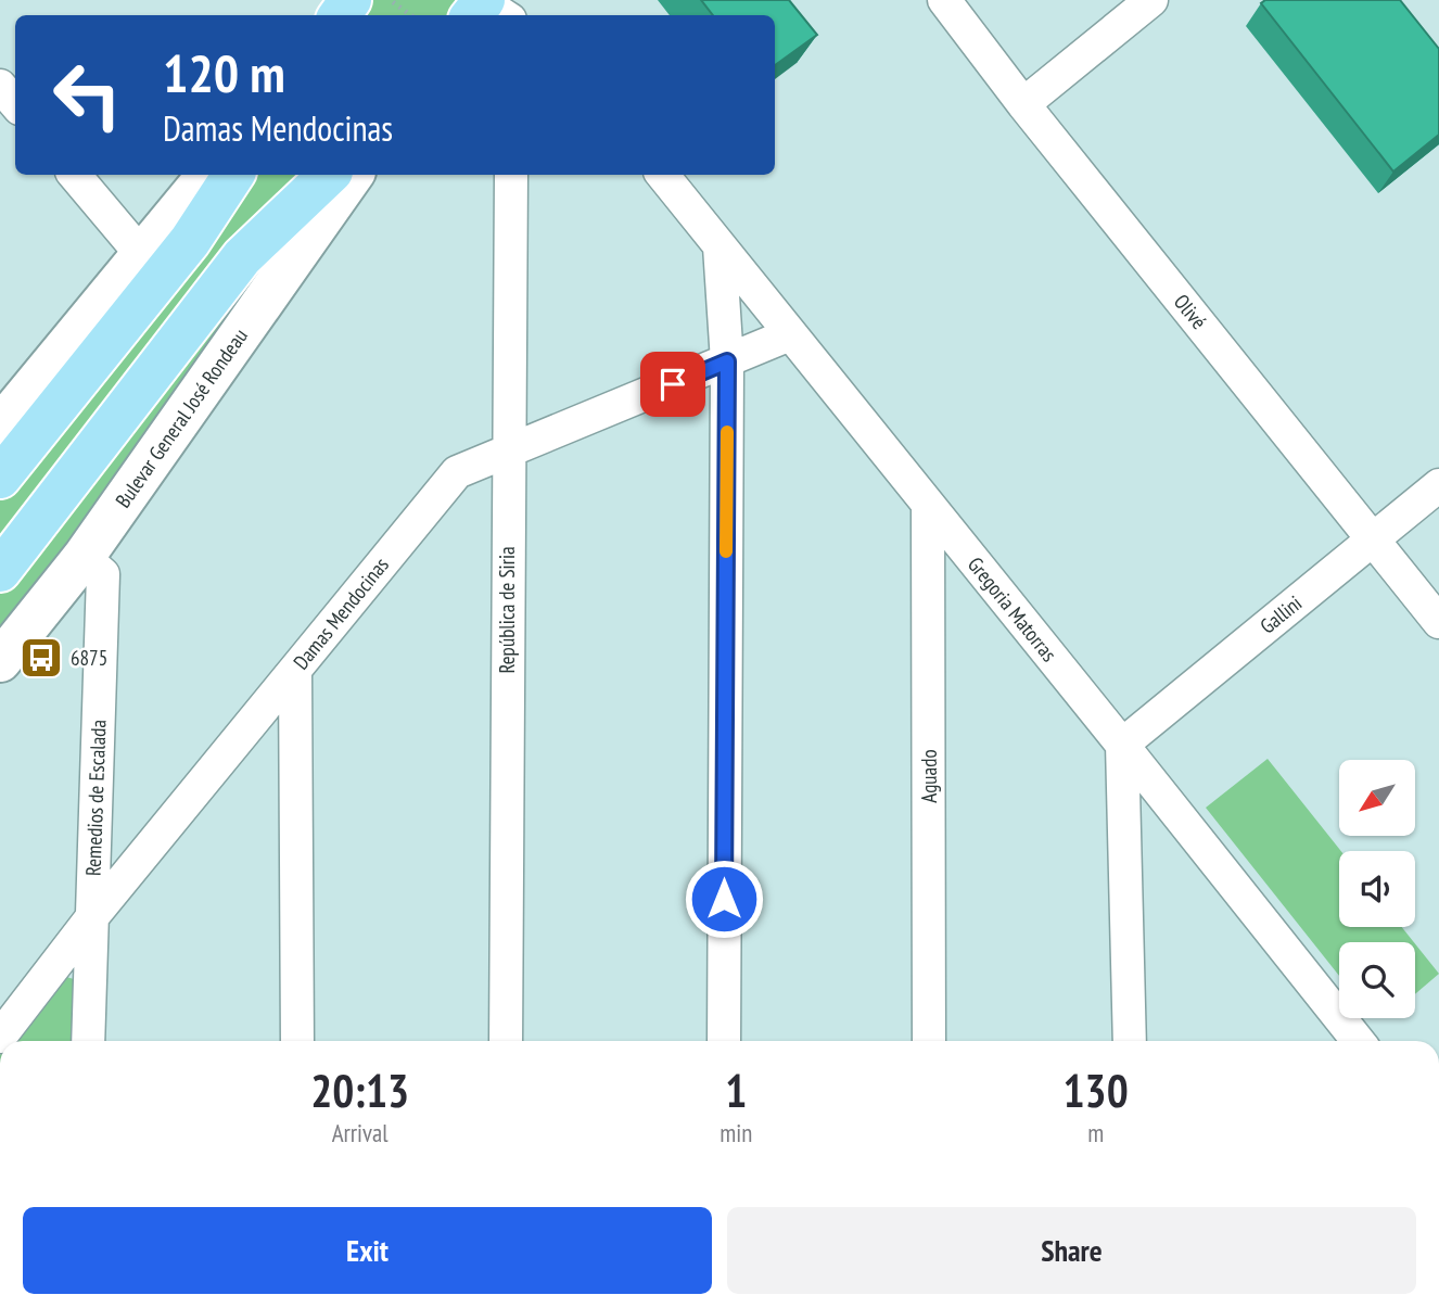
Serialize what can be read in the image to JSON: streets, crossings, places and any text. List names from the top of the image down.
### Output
{
  "streets": {
    "main road": ["Bulevar General José Rondeau"],
    "street": [
      "Olivé",
      "Gregoria Matorras",
      "República de Siria",
      "Damas Mendocinas",
      "Gallini",
      "Aguado",
      "Remedios de Escalada"
    ]
  },
  "crossings": [
    ["Olivé", "Gallini"],
    ["Bulevar General José Rondeau", "Remedios de Escalada"],
    ["Gregoria Matorras", "Damas Mendocinas"],
    ["Gregoria Matorras", "Gallini"],
    ["Gregoria Matorras", "Aguado"],
    ["República de Siria", "Damas Mendocinas"],
    ["Damas Mendocinas", "Remedios de Escalada"]
  ],
  "places": {
    "bus stop": ["6875"]
  },
  "north": "bottom left",
  "page": {
    "turn": ["120 m", "Damas Mendocinas"],
    "eta": [
      "20:13",
      "Arrival",
      "1",
      "min",
      "130",
      "m"
    ],
    "buttons": ["Exit", "Share"]
  }
}
